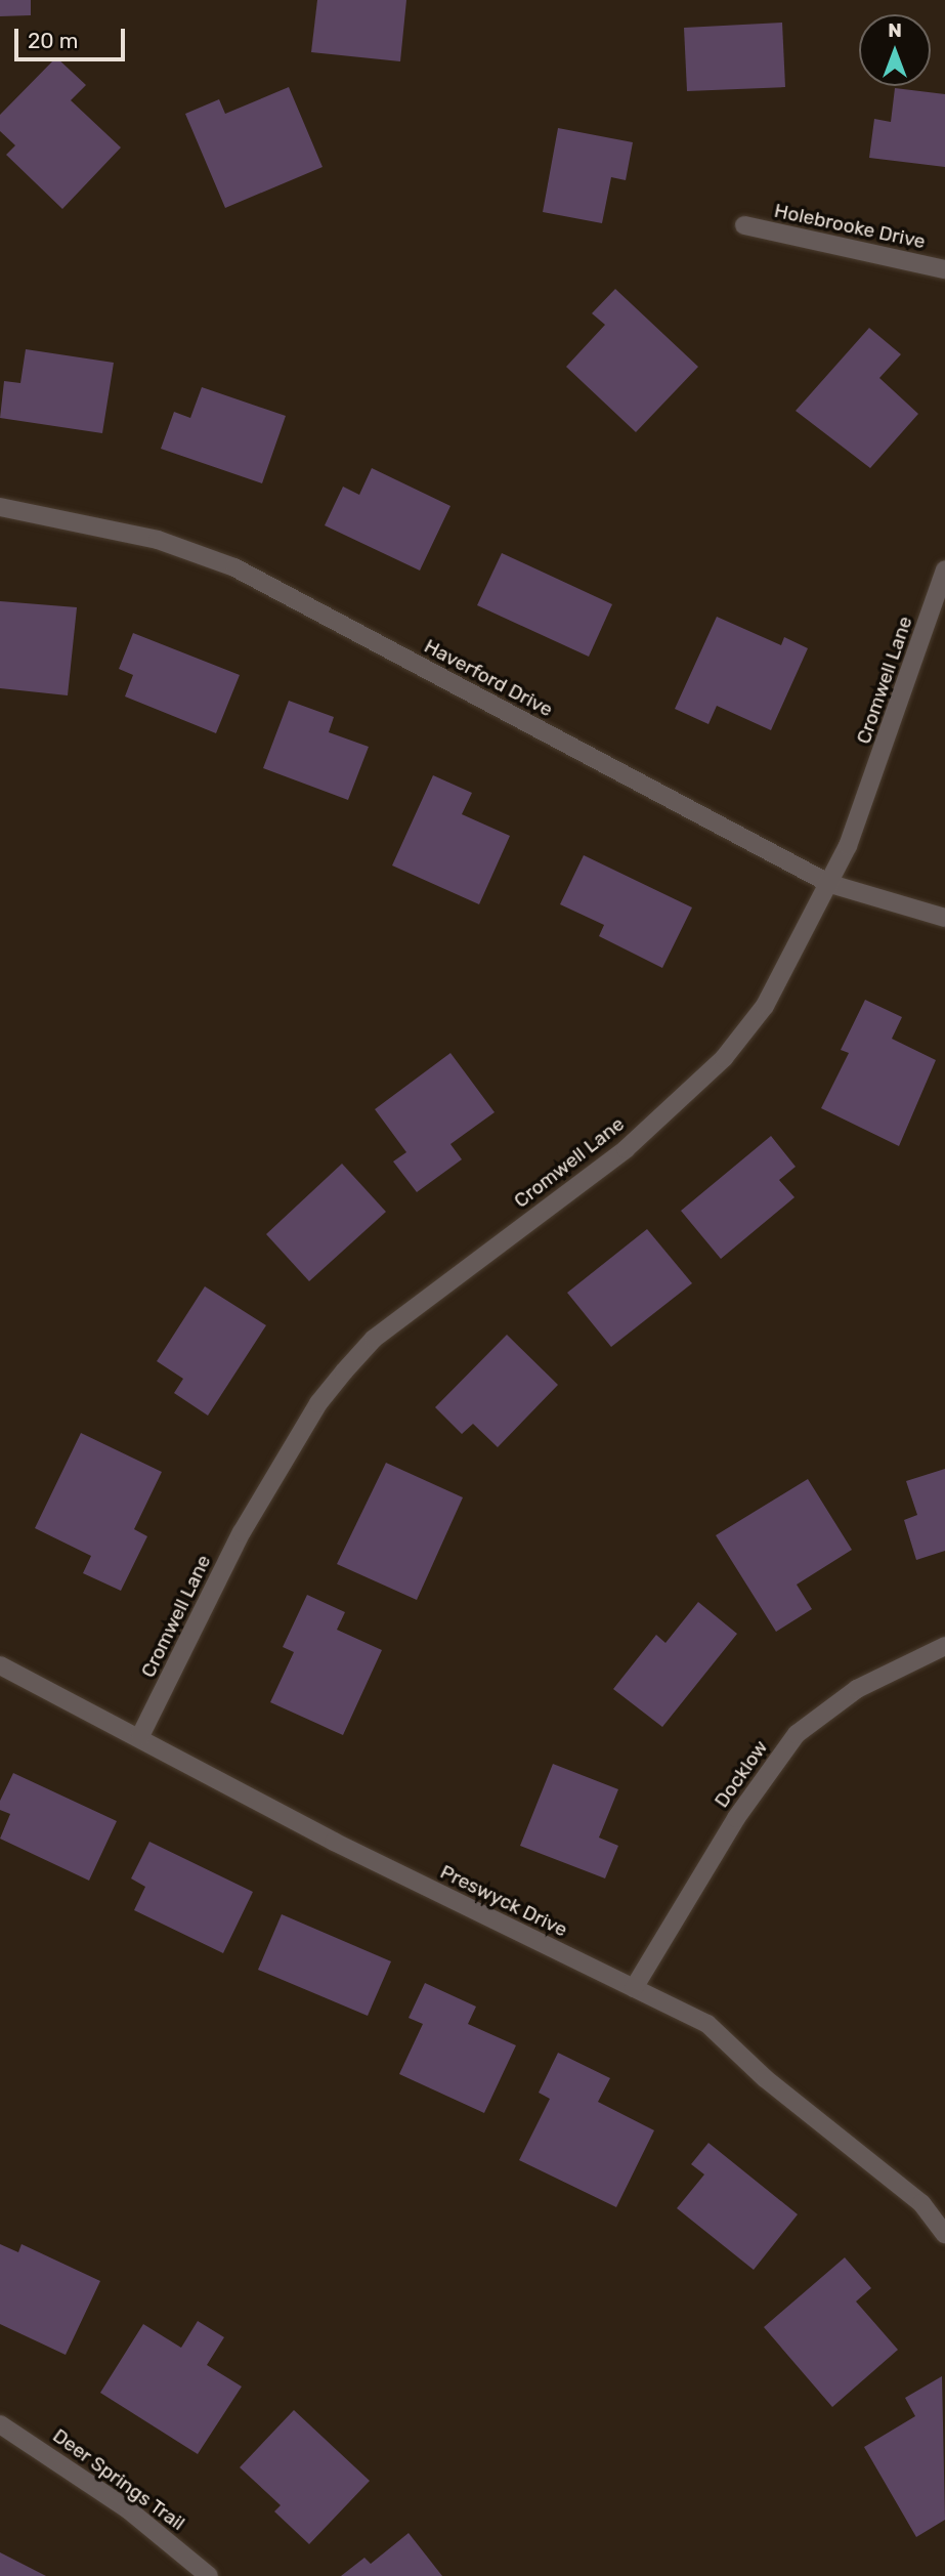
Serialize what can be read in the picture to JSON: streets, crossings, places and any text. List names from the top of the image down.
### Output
{
  "streets": {
    "street": [
      "Holebrooke Drive",
      "Haverford Drive",
      "Cromwell Lane",
      "Docklow",
      "Preswyck Drive",
      "Deer Springs Trail"
    ]
  },
  "crossings": [
    ["Haverford Drive", "Cromwell Lane"],
    ["Cromwell Lane", "Preswyck Drive"],
    ["Docklow", "Preswyck Drive"]
  ],
  "scale_bar": "20 m",
  "north": "top"
}
